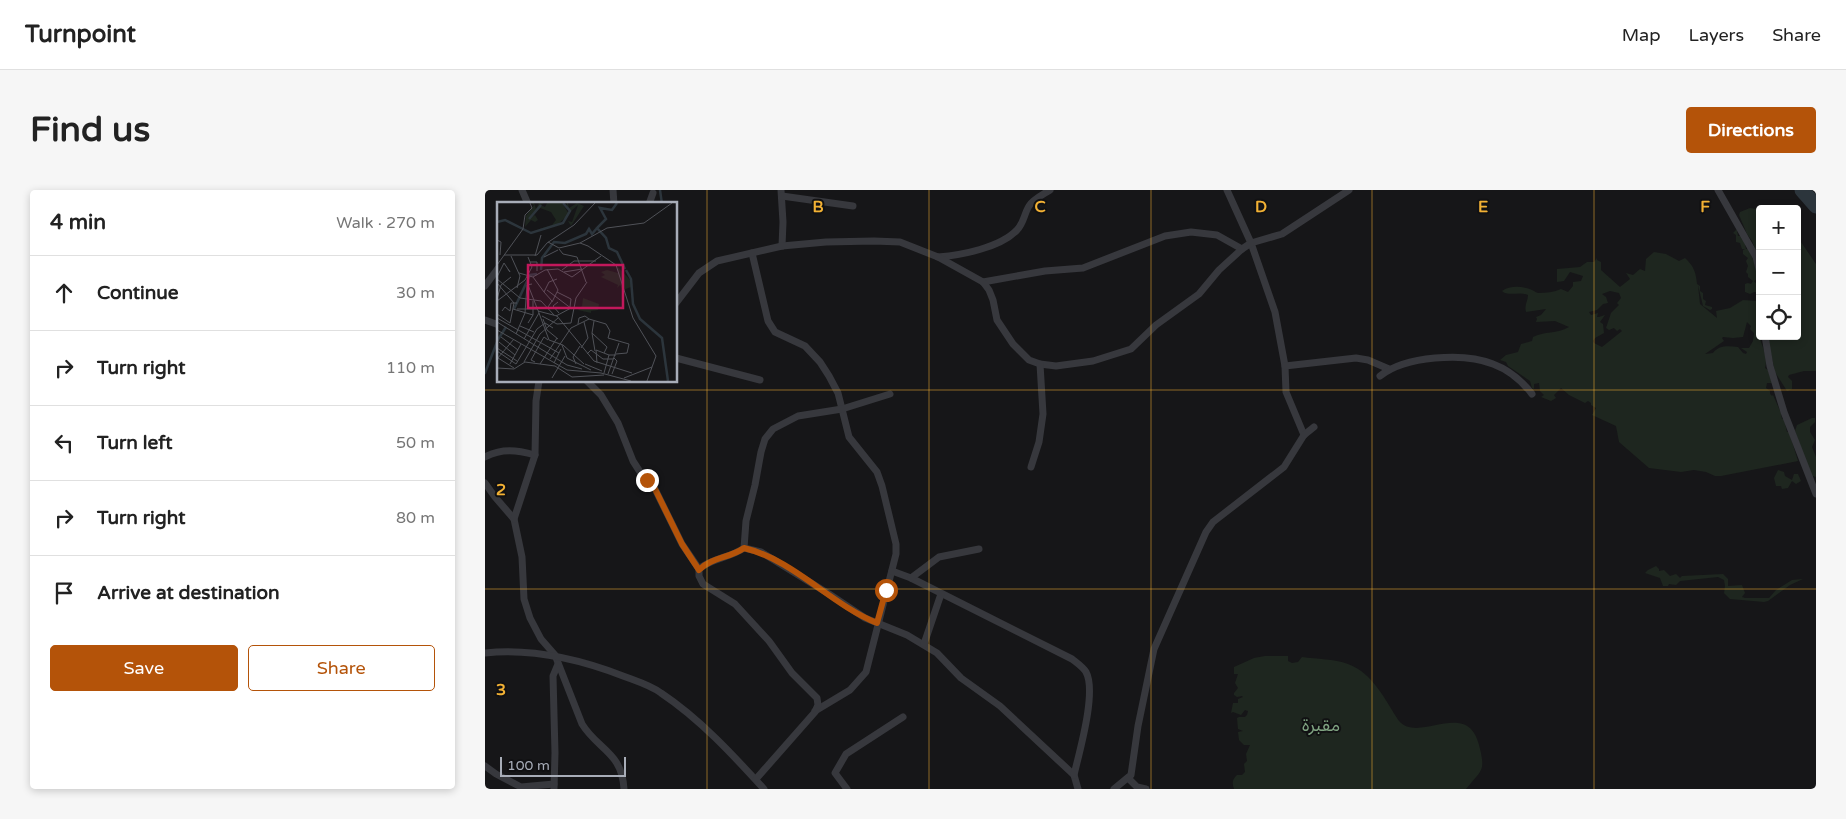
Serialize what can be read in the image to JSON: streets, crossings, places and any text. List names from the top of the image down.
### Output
{
  "parks": ["مقبرة"],
  "scale_bar": "100 m",
  "page": {
    "header": "Turnpoint",
    "nav": ["Map", "Layers", "Share"],
    "buttons": [
      "Directions",
      ["Save", "Share"]
    ],
    "title": "Find us",
    "heading": ["4 min", "Walk · 270 m"],
    "map_buttons": ["+", "−"],
    "list": [
      ["Continue", "30 m"],
      ["Turn right", "110 m"],
      ["Turn left", "50 m"],
      ["Turn right", "80 m"],
      "Arrive at destination"
    ],
    "scale": "100 m"
  },
  "grid": {
    "columns": [
      "B",
      "C",
      "D",
      "E",
      "F"
    ],
    "rows": ["2", "3"]
  }
}
